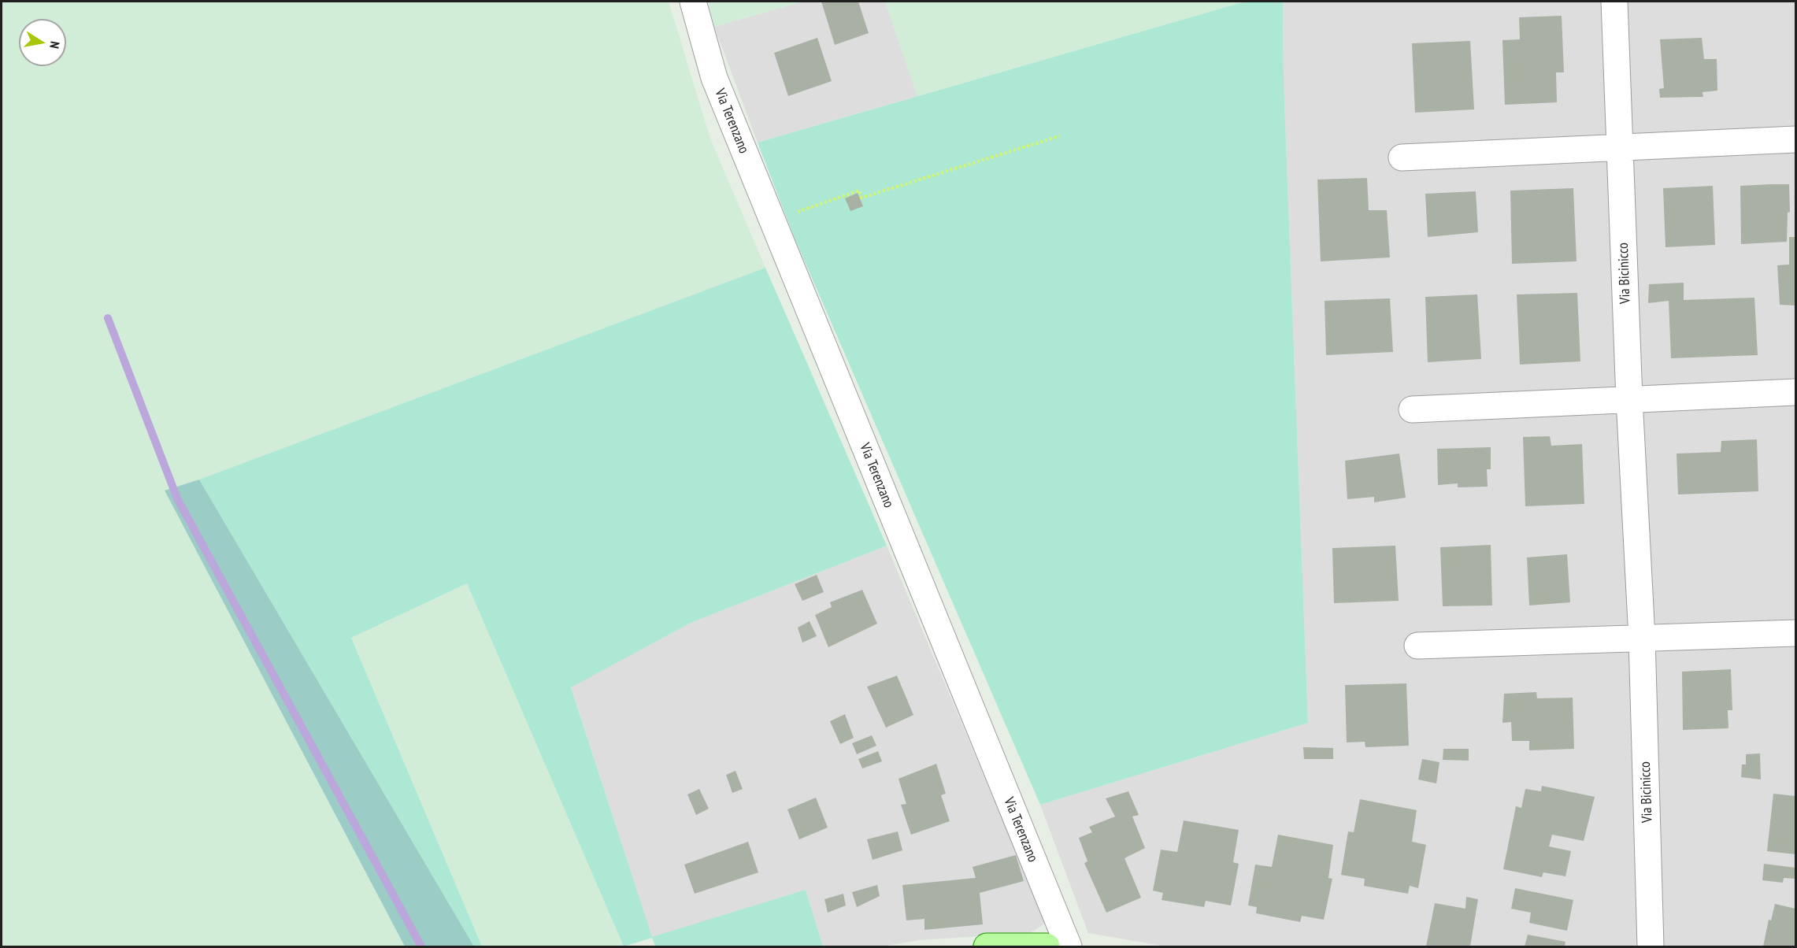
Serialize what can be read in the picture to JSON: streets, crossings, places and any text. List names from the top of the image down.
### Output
{
  "streets": {
    "street": ["Via Terenzano", "Via Bicinicco"]
  },
  "north": "right"
}
